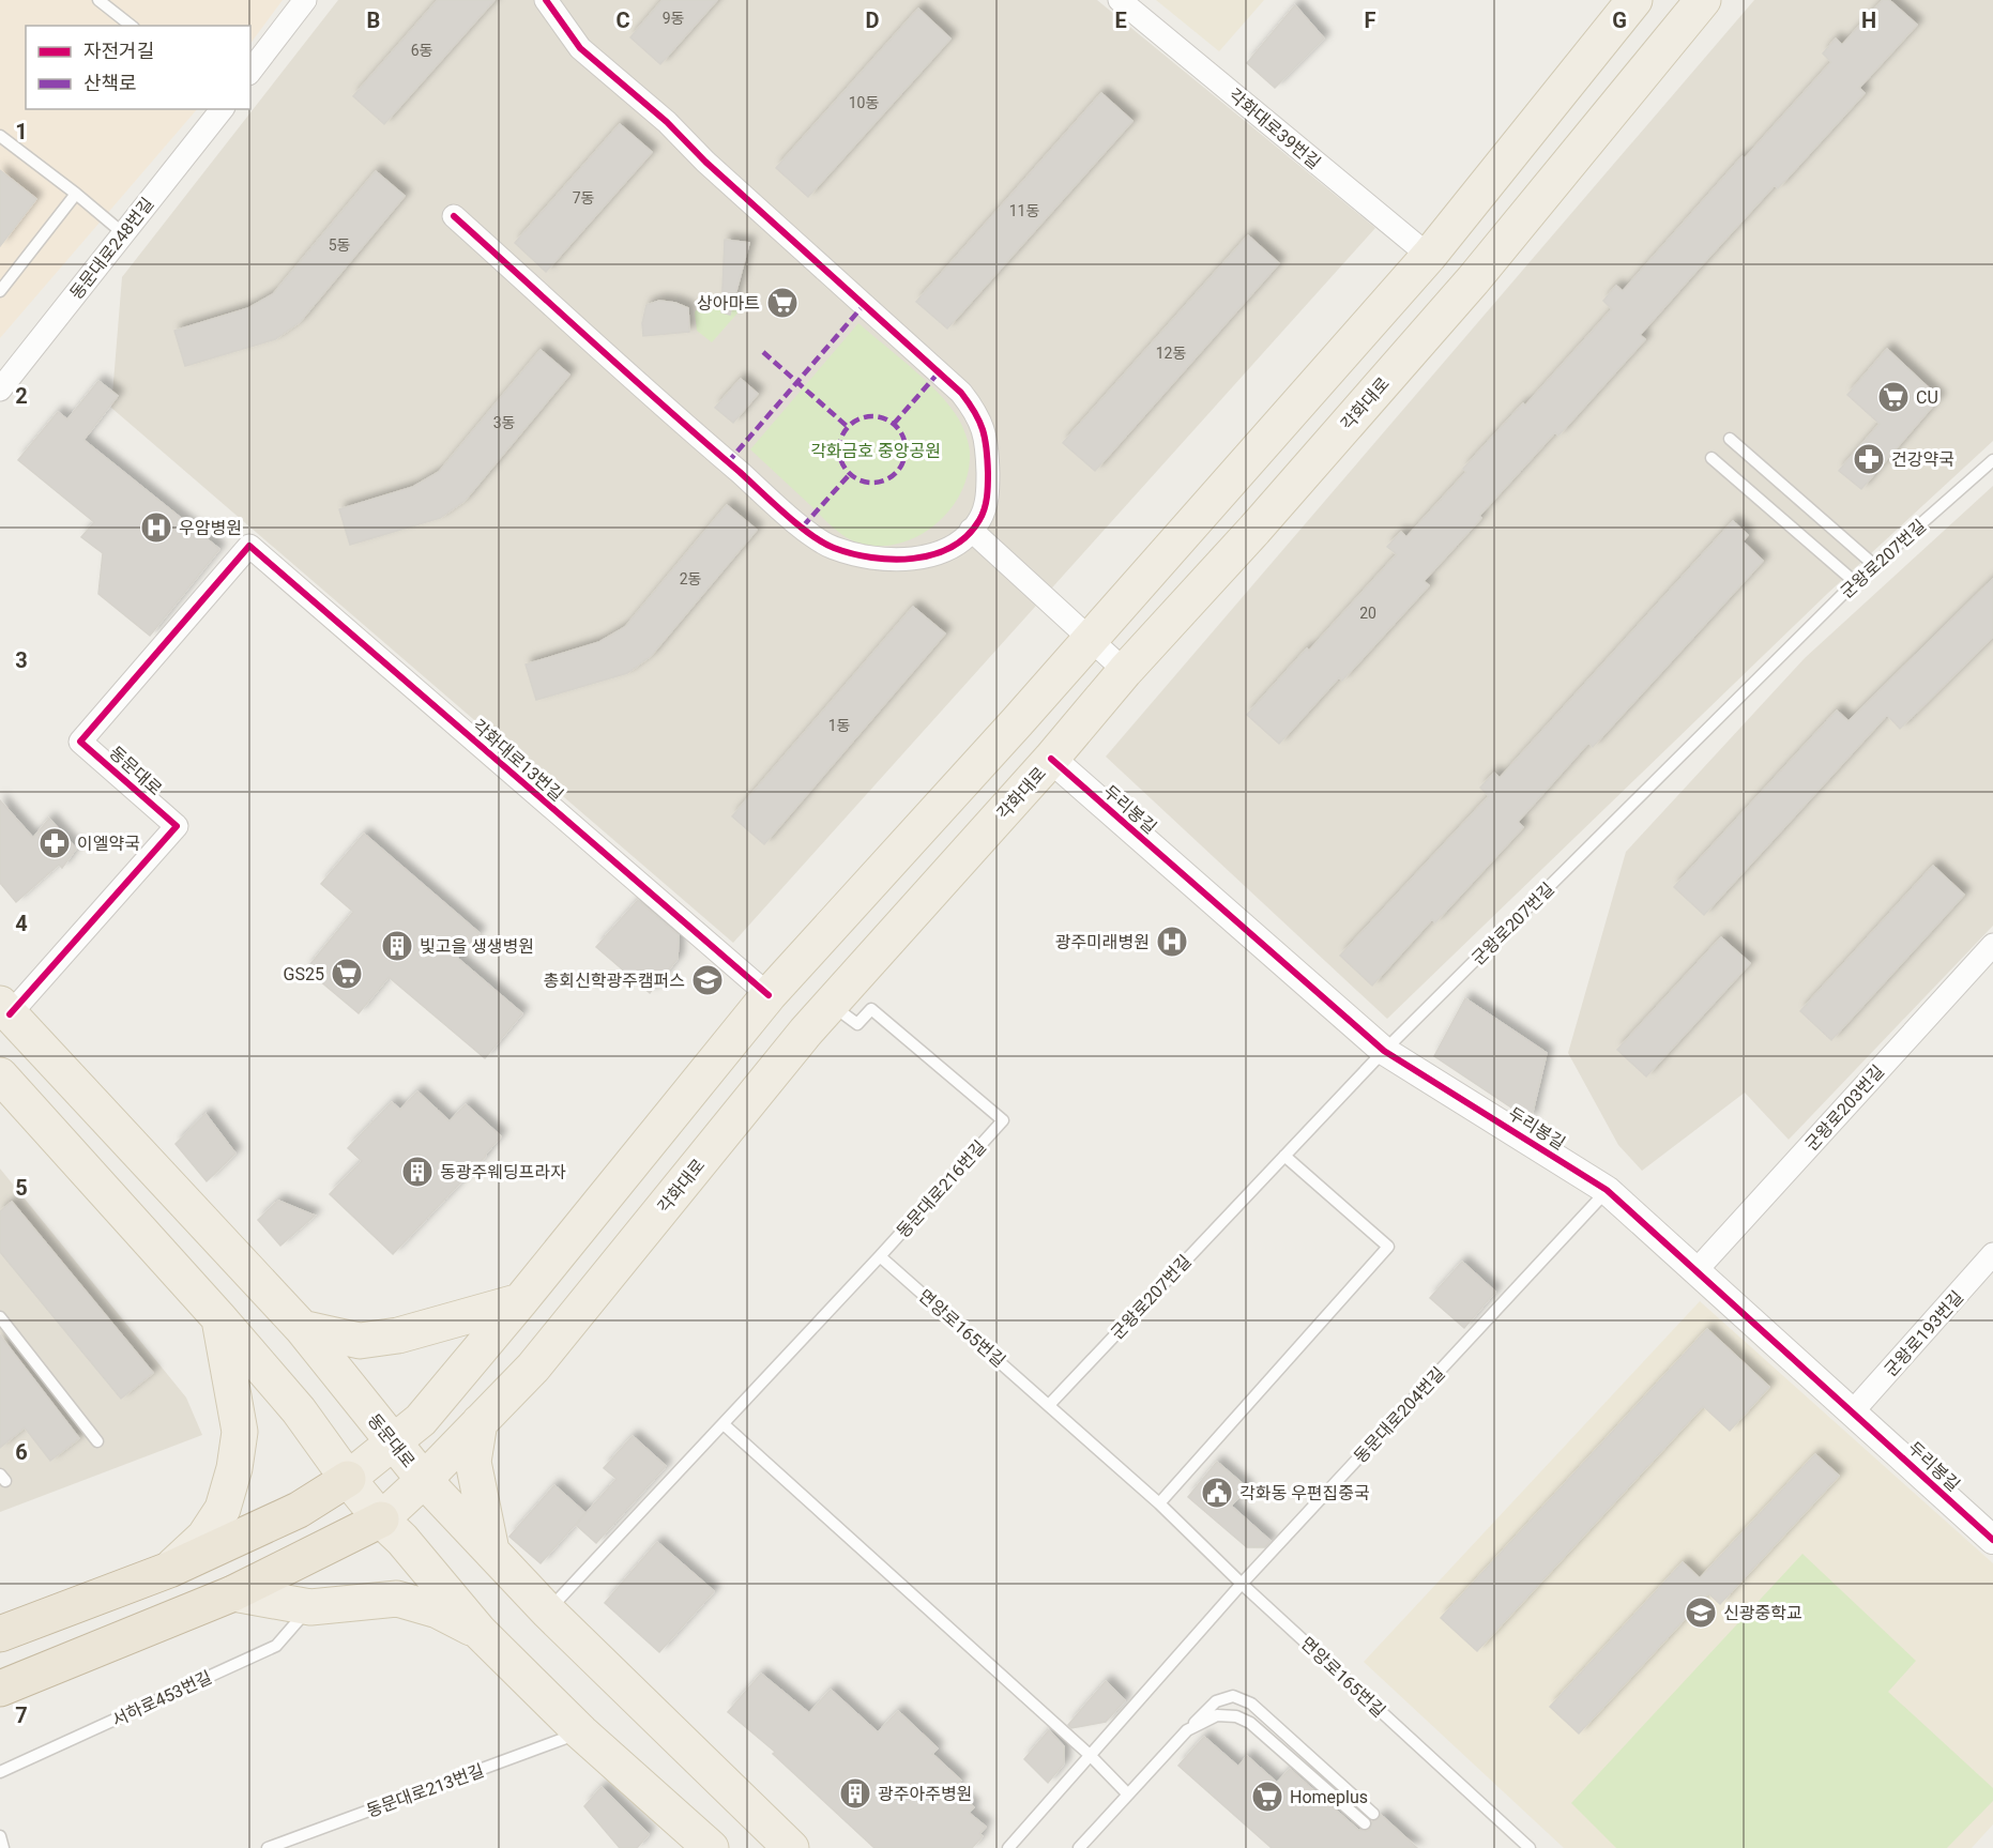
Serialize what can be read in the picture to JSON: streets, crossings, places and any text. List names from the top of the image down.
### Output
{
  "streets": {
    "main road": ["각화대로", "동문대로"],
    "street": [
      "각화대로39번길",
      "동문대로248번길",
      "각화대로13번길",
      "두리봉길",
      "군왕로203번길",
      "군왕로193번길"
    ],
    "lane": [
      "군왕로207번길",
      "동문대로216번길",
      "면앙로165번길",
      "동문대로204번길",
      "서하로453번길",
      "동문대로213번길"
    ]
  },
  "crossings": [
    ["각화대로", "동문대로"],
    ["각화대로", "두리봉길"],
    ["각화대로", "동문대로216번길"],
    ["군왕로207번길", "두리봉길"],
    ["군왕로207번길", "면앙로165번길"],
    ["각화대로13번길", "동문대로"],
    ["동문대로", "동문대로216번길"],
    ["두리봉길", "군왕로203번길"],
    ["두리봉길", "군왕로193번길"],
    ["두리봉길", "동문대로204번길"],
    ["동문대로216번길", "면앙로165번길"],
    ["면앙로165번길", "동문대로204번길"]
  ],
  "parks": ["각화금호 중앙공원"],
  "places": {
    "supermarket": [
      "상아마트",
      "CU",
      "GS25",
      "Homeplus"
    ],
    "pharmacy": ["건강약국", "이엘약국"],
    "hospital": ["우암병원", "광주미래병원"],
    "building": ["빛고을 생생병원", "동광주웨딩프라자", "광주아주병원"],
    "school or university": ["총회신학광주캠퍼스", "신광중학교"],
    "public building": ["각화동 우편집중국"]
  },
  "house_numbers": [
    "9동",
    "6동",
    "10동",
    "7동",
    "11동",
    "5동",
    "12동",
    "3동",
    "2동",
    "20",
    "1동"
  ],
  "legend": ["자전거길", "산책로"],
  "grid": {
    "columns": [
      "B",
      "C",
      "D",
      "E",
      "F",
      "G",
      "H"
    ],
    "rows": [
      "1",
      "2",
      "3",
      "4",
      "5",
      "6",
      "7"
    ]
  }
}
